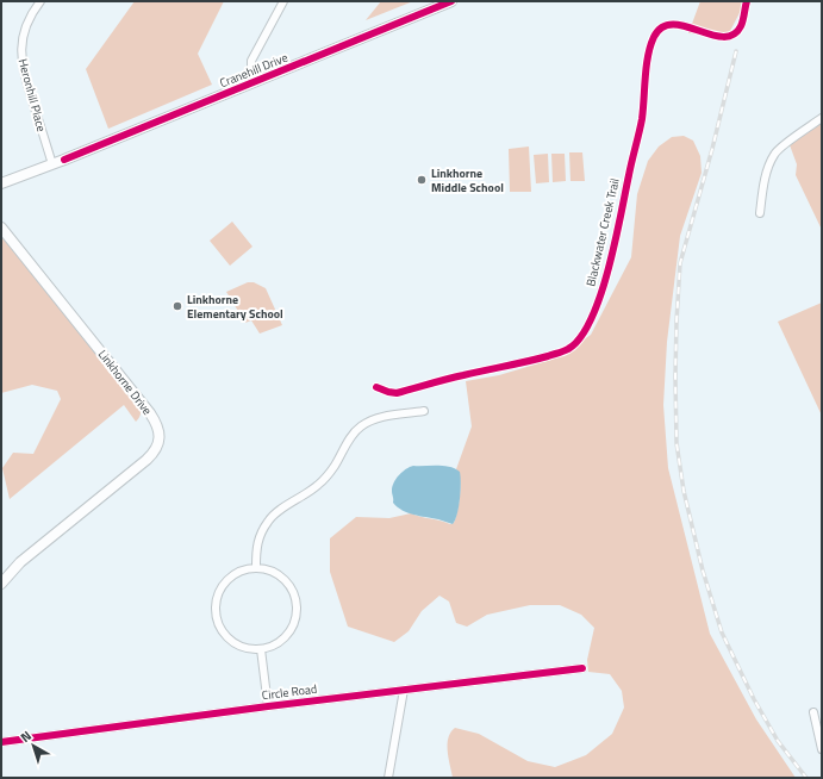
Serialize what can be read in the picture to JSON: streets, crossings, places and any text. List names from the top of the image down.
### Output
{
  "streets": {
    "main road": ["Cranehill Drive", "Linkhorne Drive"],
    "street": ["Heronhill Place", "Circle Road"],
    "cycle path": ["Blackwater Creek Trail"]
  },
  "crossings": [
    ["Cranehill Drive", "Heronhill Place"]
  ],
  "places": ["Linkhorne Middle School", "Linkhorne Elementary School"],
  "north": "top left"
}
